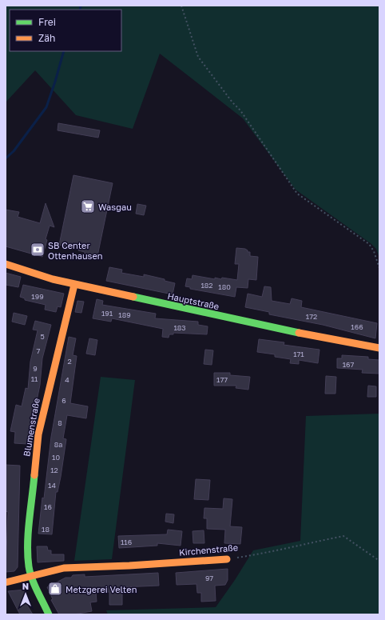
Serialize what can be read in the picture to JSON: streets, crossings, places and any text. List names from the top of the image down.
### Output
{
  "streets": {
    "street": ["Hauptstraße", "Blumenstraße", "Kirchenstraße"]
  },
  "crossings": [
    ["Hauptstraße", "Blumenstraße"],
    ["Blumenstraße", "Kirchenstraße"]
  ],
  "places": {
    "supermarket": ["Wasgau"],
    "bank": ["SB Center Ottenhausen"],
    "shop": ["Metzgerei Velten"]
  },
  "house_numbers": [
    "182",
    "180",
    "199",
    "191",
    "189",
    "172",
    "166",
    "183",
    "5",
    "7",
    "171",
    "2",
    "167",
    "9",
    "11",
    "4",
    "177",
    "6",
    "8",
    "8a",
    "10",
    "12",
    "14",
    "16",
    "18",
    "116",
    "97"
  ],
  "legend": ["Frei", "Zäh"],
  "north": "top"
}
